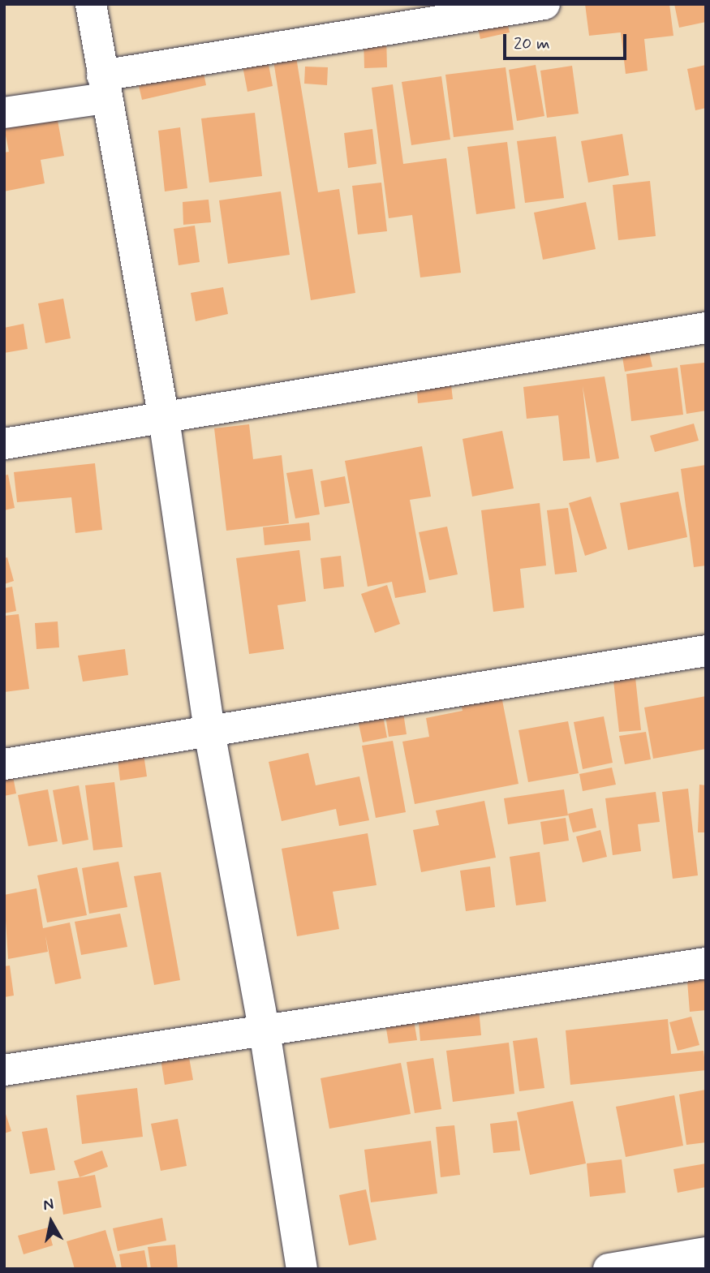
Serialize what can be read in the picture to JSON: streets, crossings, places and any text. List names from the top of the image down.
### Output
{
  "scale_bar": "20 m",
  "north": "top"
}
